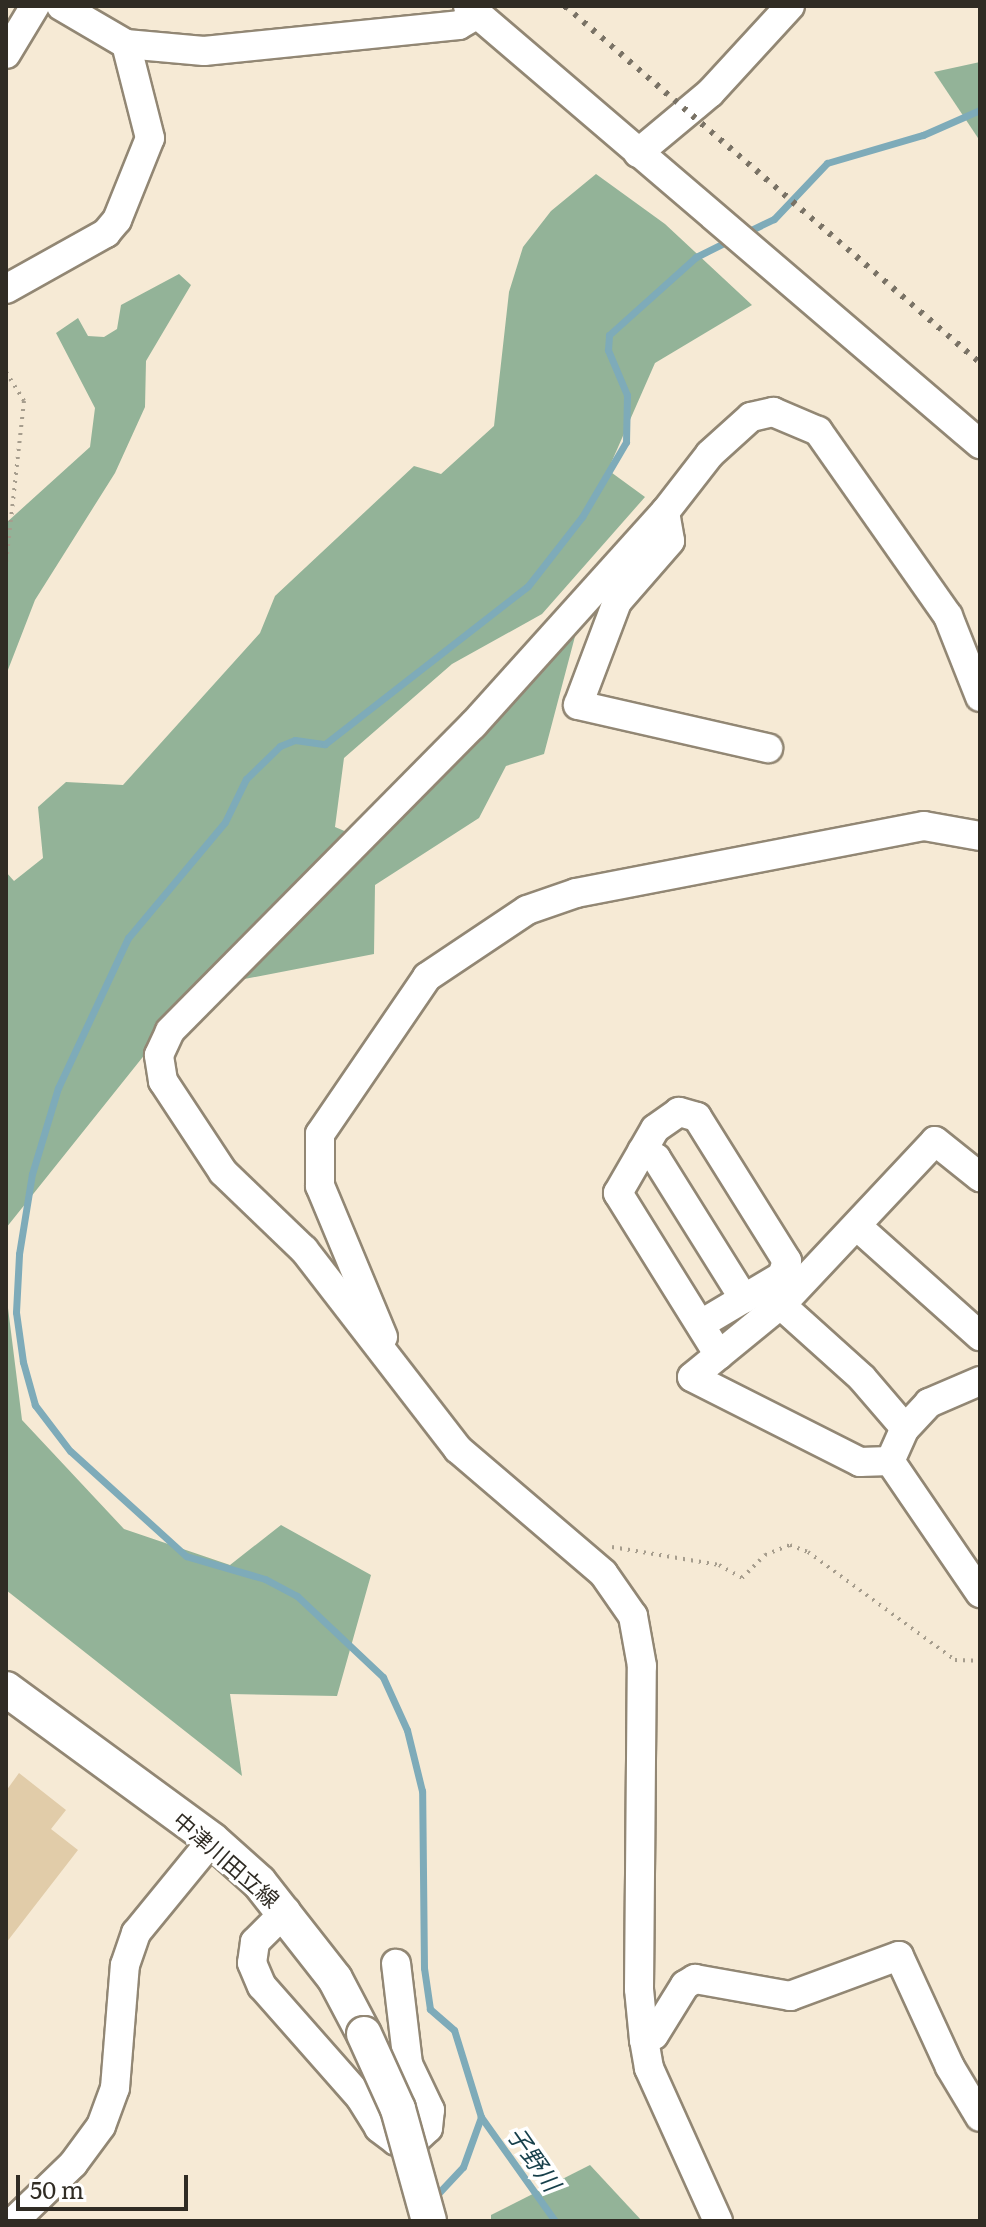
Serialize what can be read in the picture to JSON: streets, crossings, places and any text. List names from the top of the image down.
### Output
{
  "streets": {
    "main road": ["中津川田立線"]
  },
  "water": ["子野川"],
  "scale_bar": "50 m"
}
